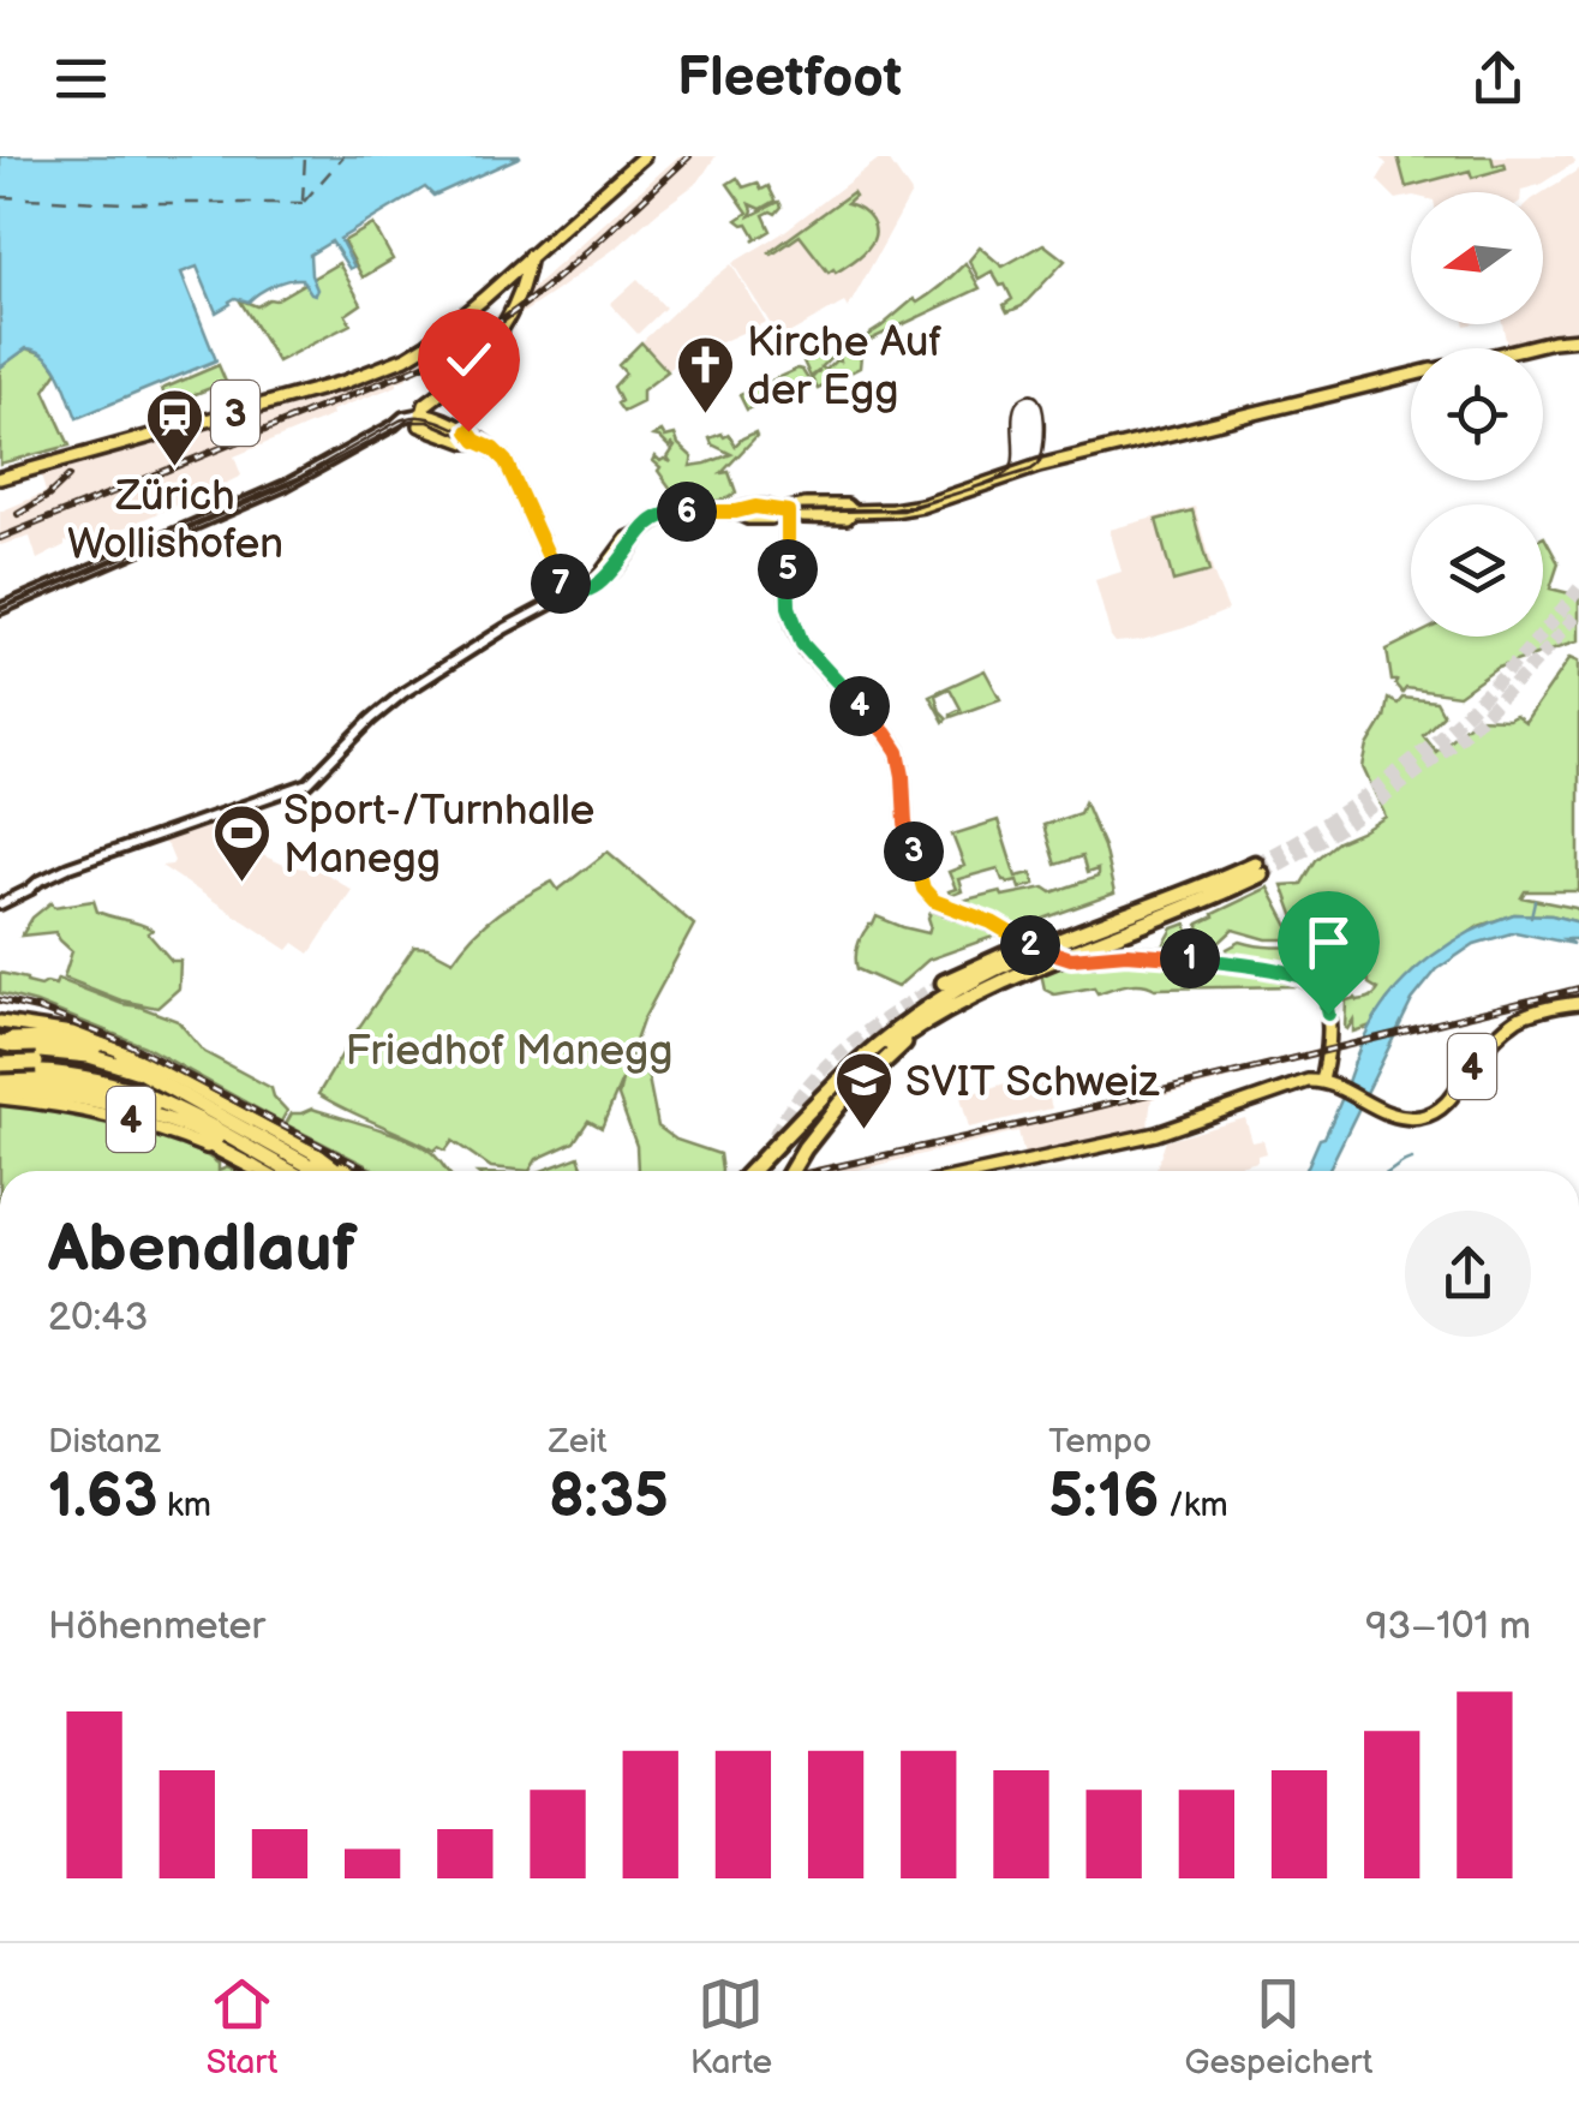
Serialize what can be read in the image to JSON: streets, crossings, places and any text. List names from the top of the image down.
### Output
{
  "streets": {
    "main road": ["3", "4"]
  },
  "parks": ["Friedhof Manegg"],
  "places": {
    "church": ["Kirche Auf der Egg"],
    "station": ["Zürich Wollishofen"],
    "sports": ["Sport-/Turnhalle Manegg"],
    "school or university": ["SVIT Schweiz"]
  },
  "north": "left",
  "page": {
    "header": "Fleetfoot",
    "pins": [
      "6",
      "5",
      "7",
      "4",
      "3",
      "2",
      "1"
    ],
    "heading": ["Abendlauf", "20:43"],
    "stats": [
      ["Distanz", "1.63 km"],
      ["Zeit", "8:35"],
      ["Tempo", "5:16 /km"]
    ],
    "chart": ["Höhenmeter", "93–101 m"],
    "tabs": ["Start", "Karte", "Gespeichert"]
  }
}
